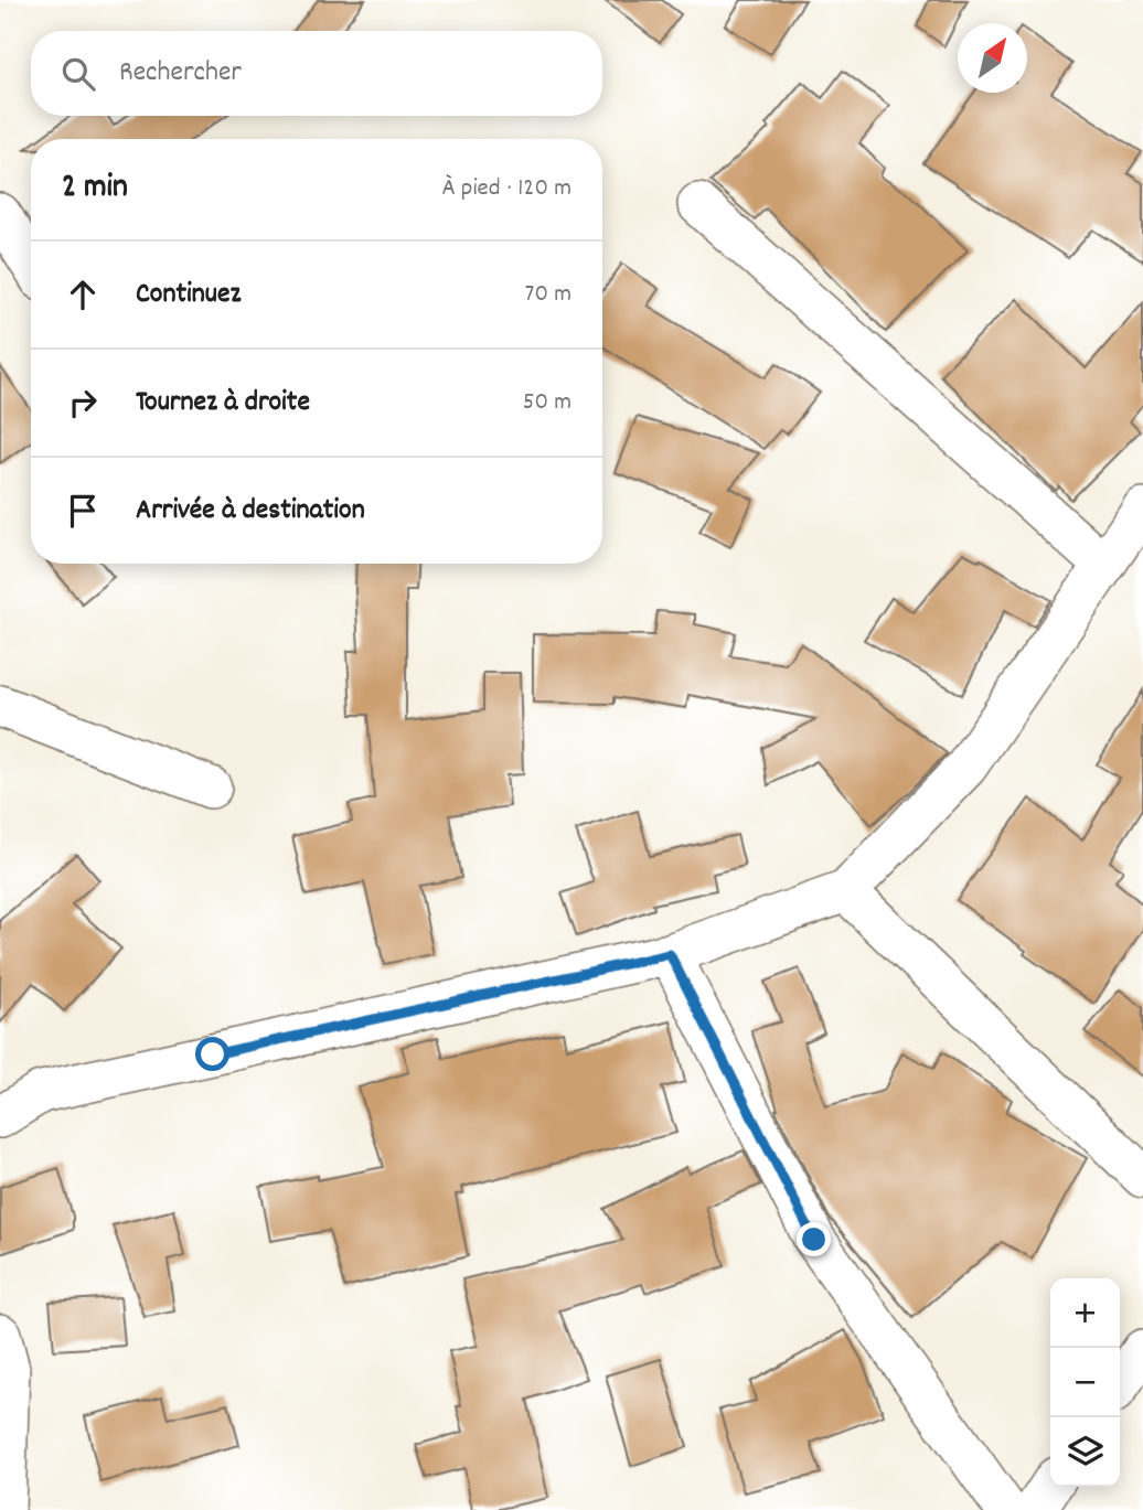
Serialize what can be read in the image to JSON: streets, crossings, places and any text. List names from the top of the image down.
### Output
{
  "north": "top right",
  "page": {
    "search": "Rechercher",
    "heading": ["2 min", "À pied · 120 m"],
    "list": [
      ["Continuez", "70 m"],
      ["Tournez à droite", "50 m"],
      "Arrivée à destination"
    ],
    "map_buttons": ["+", "−"]
  }
}
